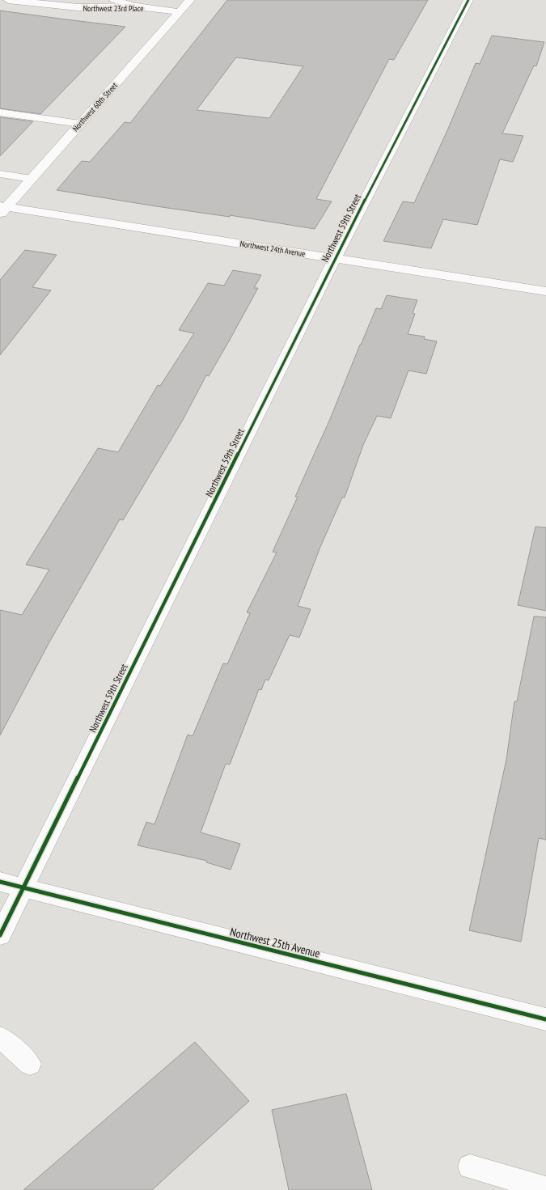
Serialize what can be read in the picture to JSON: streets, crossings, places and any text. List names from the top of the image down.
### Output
{
  "streets": {
    "street": [
      "Northwest 23rd Place",
      "Northwest 60th Street",
      "Northwest 59th Street",
      "Northwest 24th Avenue",
      "Northwest 25th Avenue"
    ]
  },
  "crossings": [
    ["Northwest 23rd Place", "Northwest 60th Street"],
    ["Northwest 60th Street", "Northwest 24th Avenue"],
    ["Northwest 59th Street", "Northwest 24th Avenue"],
    ["Northwest 59th Street", "Northwest 25th Avenue"]
  ]
}
